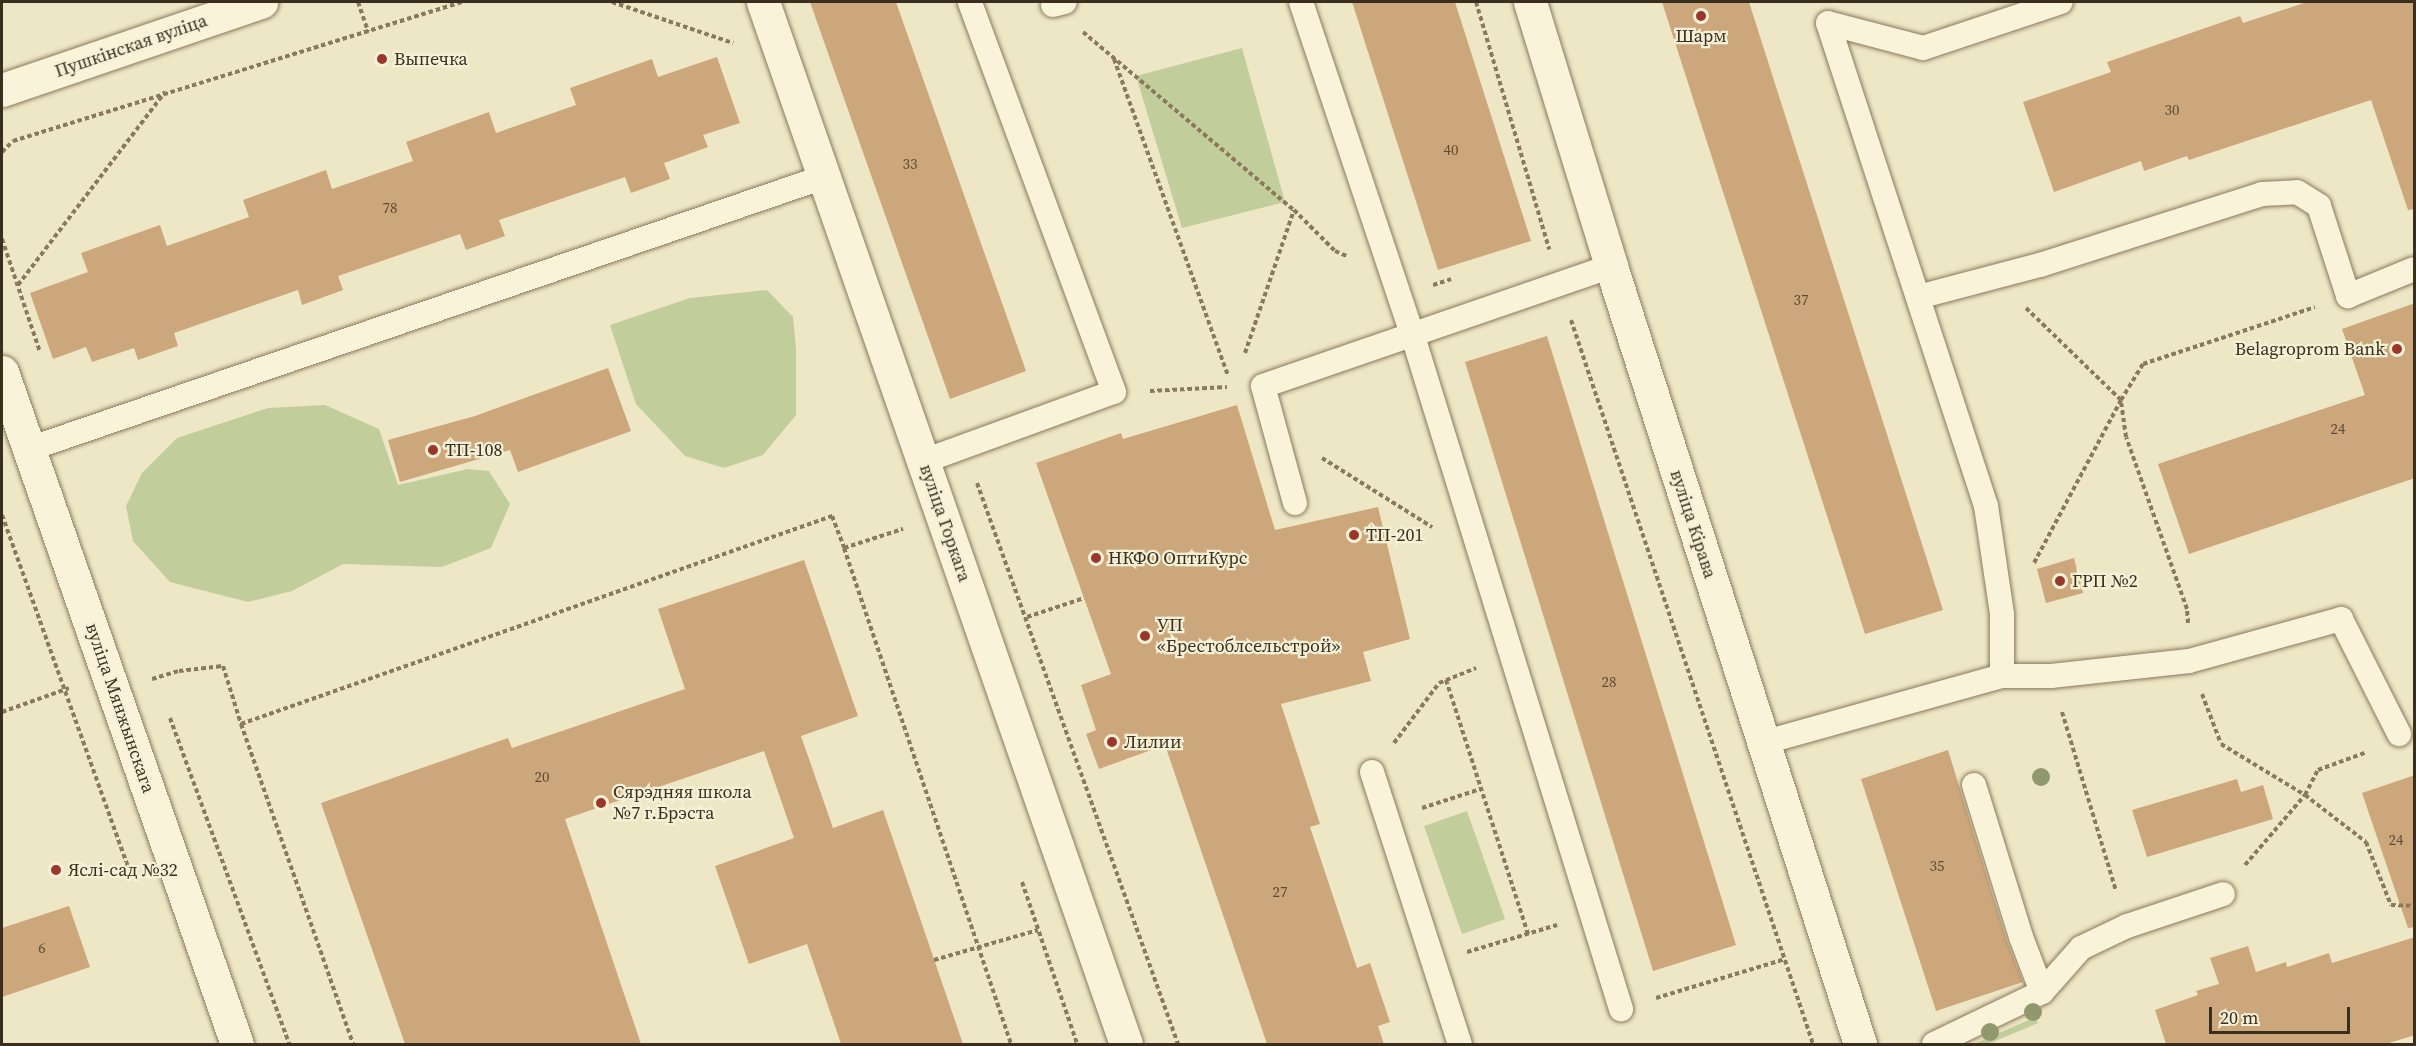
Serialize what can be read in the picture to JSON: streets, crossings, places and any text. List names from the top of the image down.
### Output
{
  "streets": {
    "street": [
      "Пушкінская вуліца",
      "вуліца Горкага",
      "вуліца Кірава",
      "вуліца Мянжынскага"
    ]
  },
  "places": [
    "Шарм",
    "Выпечка",
    "Belagroprom Bank",
    "ТП-108",
    "ТП-201",
    "НКФО ОптиКурс",
    "ГРП №2",
    "УП «Брестоблсельстрой»",
    "Лилии",
    "Сярэдняя школа №7 г.Брэста",
    "Яслі-сад №32"
  ],
  "house_numbers": [
    "30",
    "40",
    "33",
    "78",
    "37",
    "24",
    "28",
    "20",
    "24",
    "35",
    "27",
    "6"
  ],
  "scale_bar": "20 m"
}
